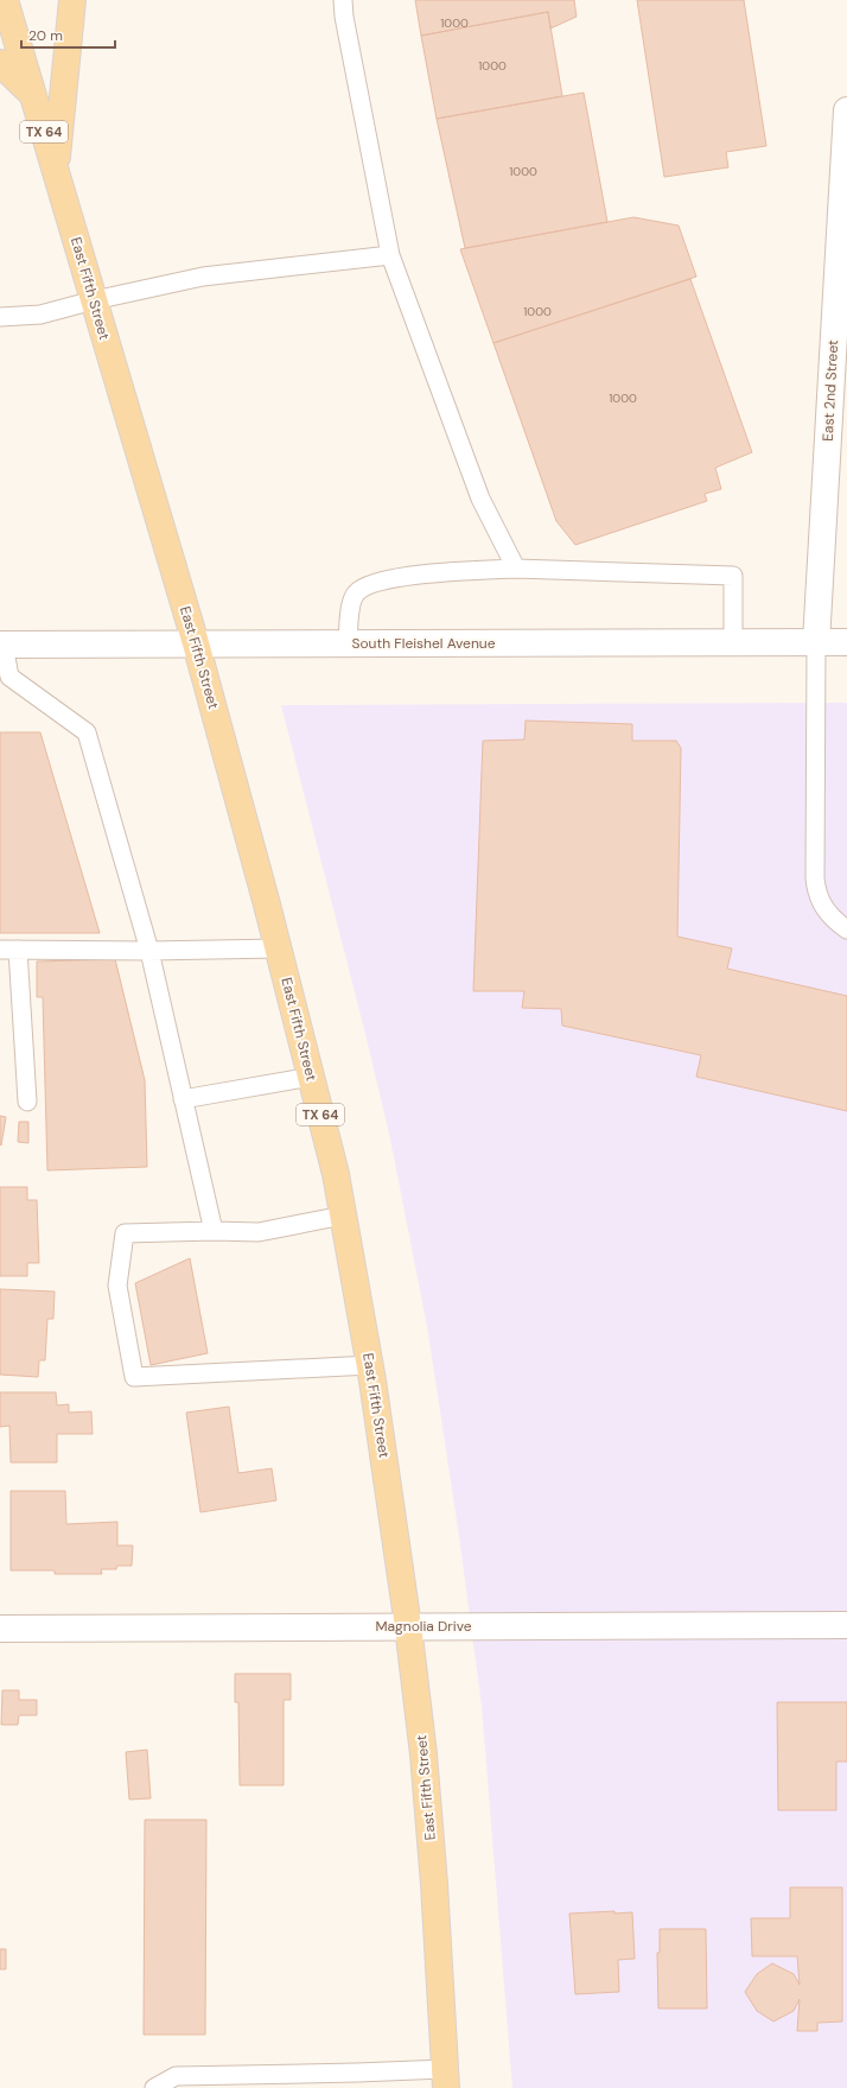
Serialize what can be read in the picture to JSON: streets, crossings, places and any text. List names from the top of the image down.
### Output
{
  "streets": {
    "main road": ["TX 64", "East Fifth Street"],
    "street": ["East 2nd Street", "South Fleishel Avenue", "Magnolia Drive"]
  },
  "crossings": [
    ["East Fifth Street", "South Fleishel Avenue"],
    ["East Fifth Street", "Magnolia Drive"],
    ["East 2nd Street", "South Fleishel Avenue"]
  ],
  "house_numbers": [
    "1000",
    "1000",
    "1000",
    "1000",
    "1000"
  ],
  "scale_bar": "20 m"
}
